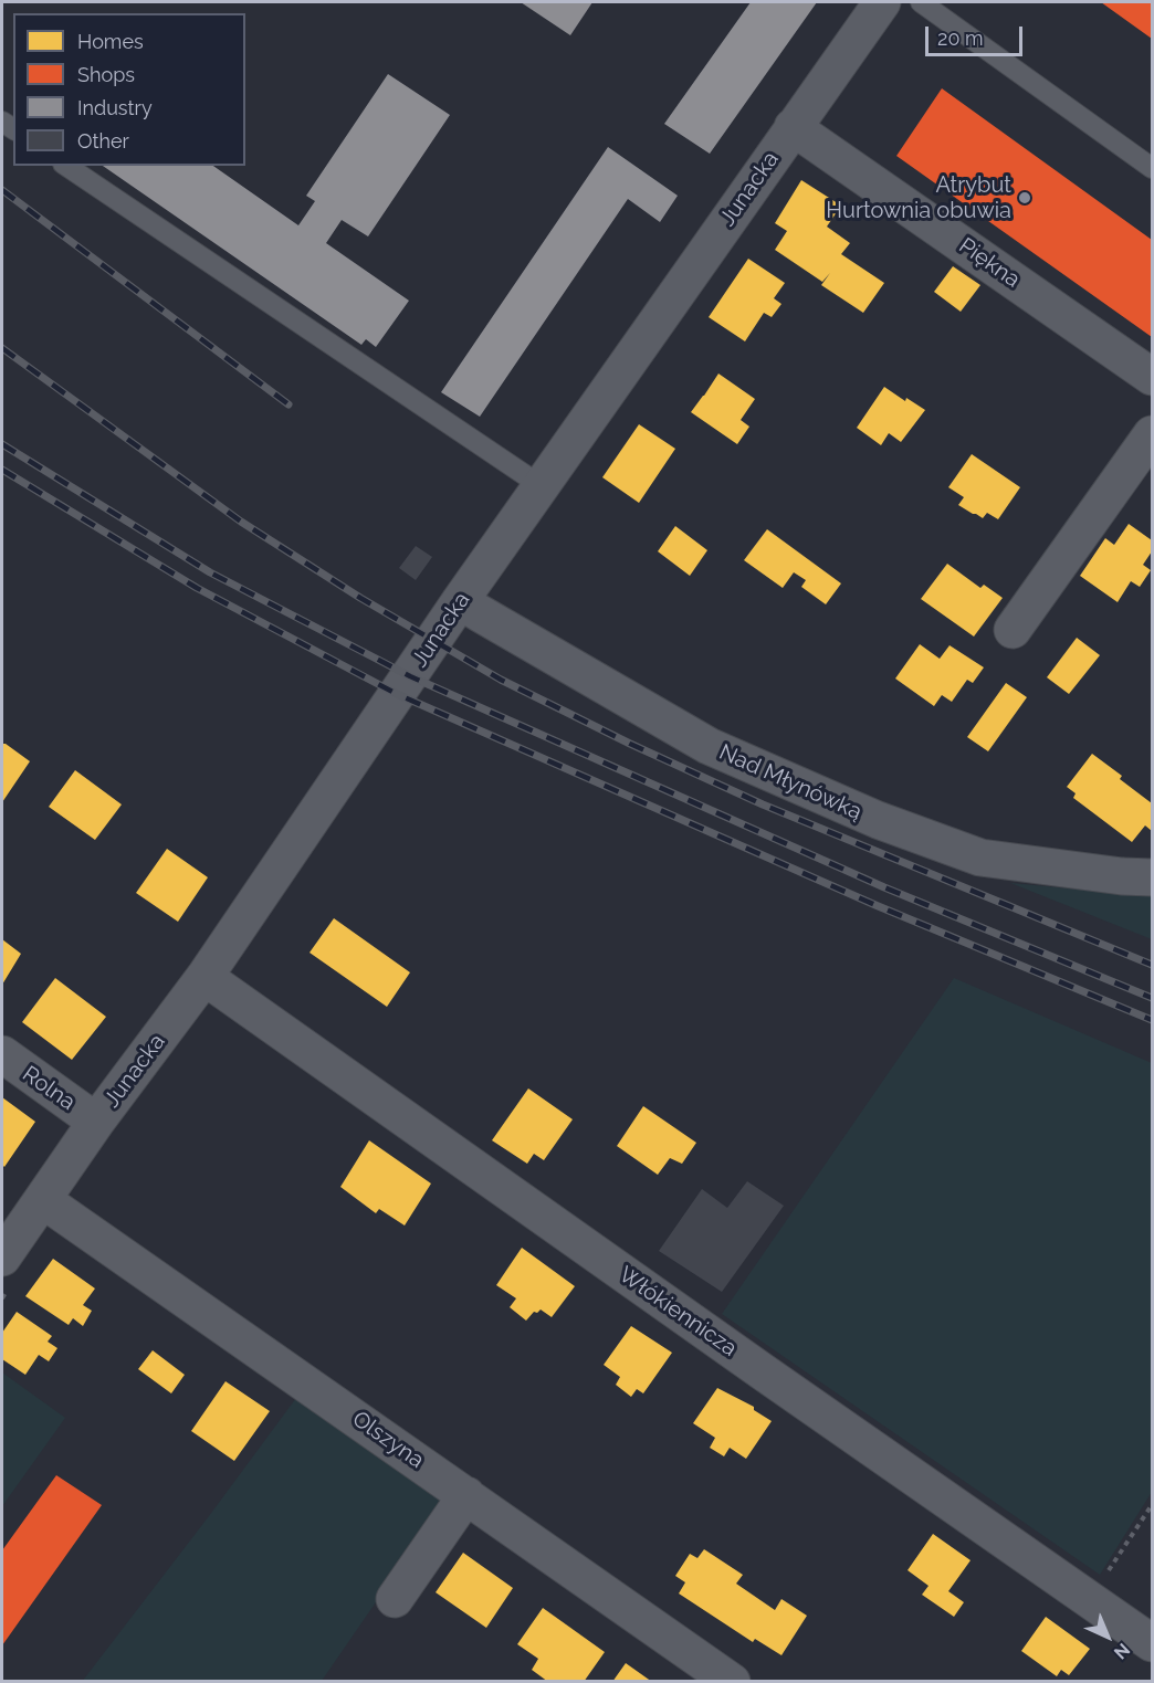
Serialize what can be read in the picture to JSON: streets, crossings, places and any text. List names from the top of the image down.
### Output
{
  "streets": {
    "street": [
      "Junacka",
      "Piękna",
      "Nad Młynówką",
      "Rolna",
      "Włókiennicza",
      "Olszyna"
    ]
  },
  "crossings": [
    ["Junacka", "Piękna"],
    ["Junacka", "Nad Młynówką"],
    ["Junacka", "Rolna"],
    ["Junacka", "Włókiennicza"],
    ["Junacka", "Olszyna"]
  ],
  "places": ["Atrybut Hurtownia obuwia"],
  "legend": [
    "Homes",
    "Shops",
    "Industry",
    "Other"
  ],
  "scale_bar": "20 m",
  "north": "bottom right"
}
